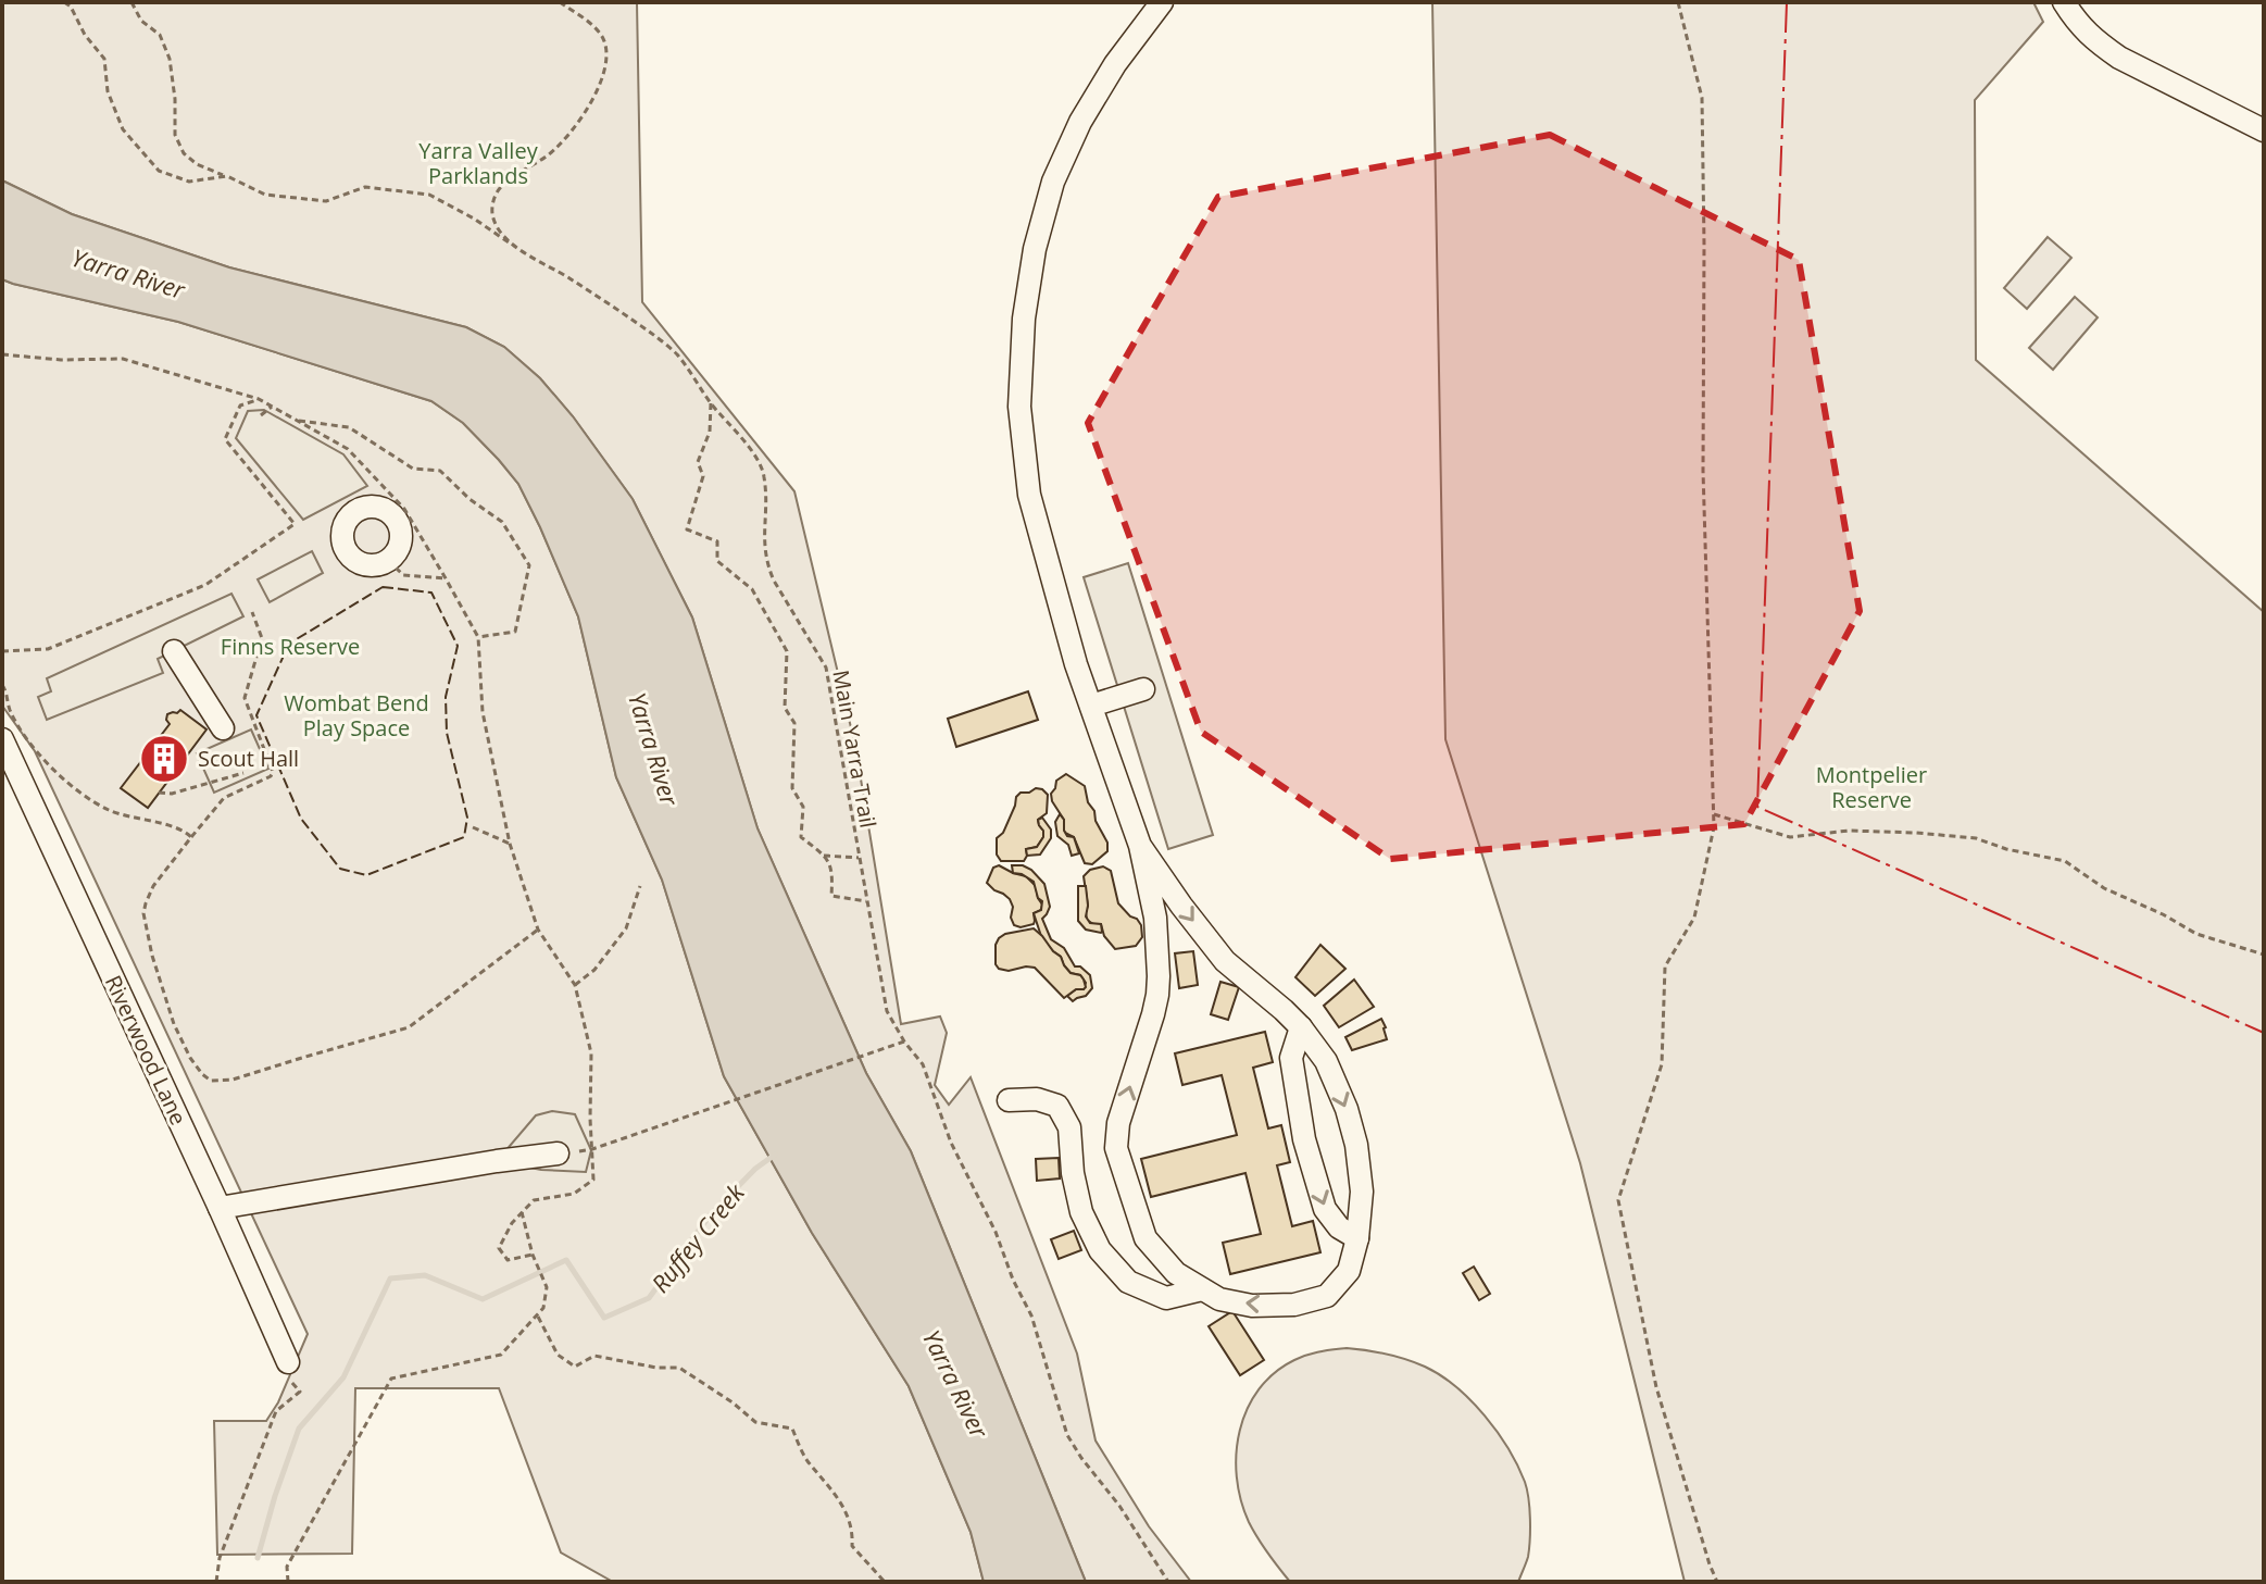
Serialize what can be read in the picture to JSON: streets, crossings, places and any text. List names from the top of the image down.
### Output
{
  "streets": {
    "street": ["Riverwood Lane"],
    "path": ["Main Yarra Trail"]
  },
  "water": ["Yarra River", "Ruffey Creek"],
  "parks": [
    "Yarra Valley Parklands",
    "Finns Reserve",
    "Wombat Bend Play Space",
    "Montpelier Reserve"
  ],
  "places": {
    "building": ["Scout Hall"]
  }
}
